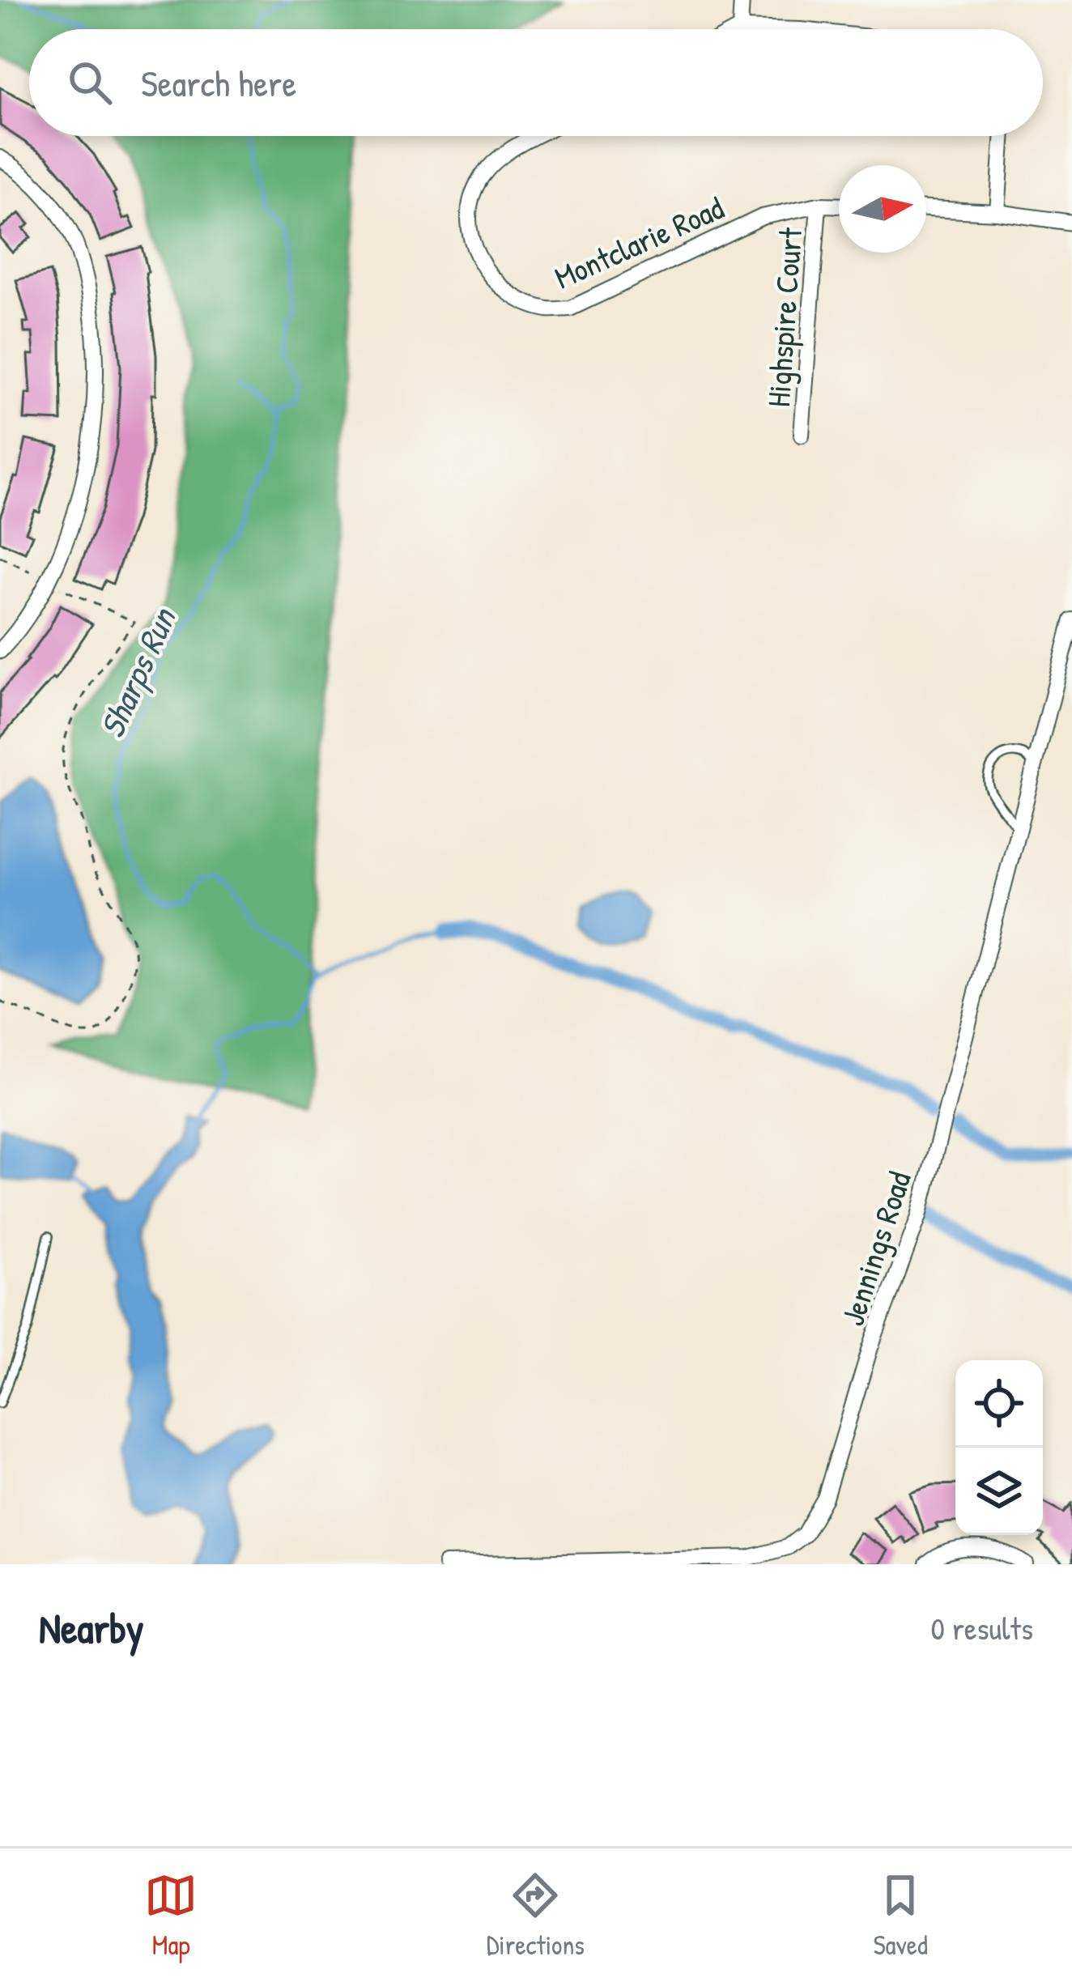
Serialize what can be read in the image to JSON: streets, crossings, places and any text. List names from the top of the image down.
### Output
{
  "streets": {
    "street": ["Montclarie Road", "Highspire Court", "Jennings Road"]
  },
  "crossings": [
    ["Montclarie Road", "Highspire Court"]
  ],
  "water": ["Sharps Run"],
  "north": "right",
  "page": {
    "search": "Search here",
    "heading": ["Nearby", "0 results"],
    "nav": ["Map", "Directions", "Saved"]
  }
}
